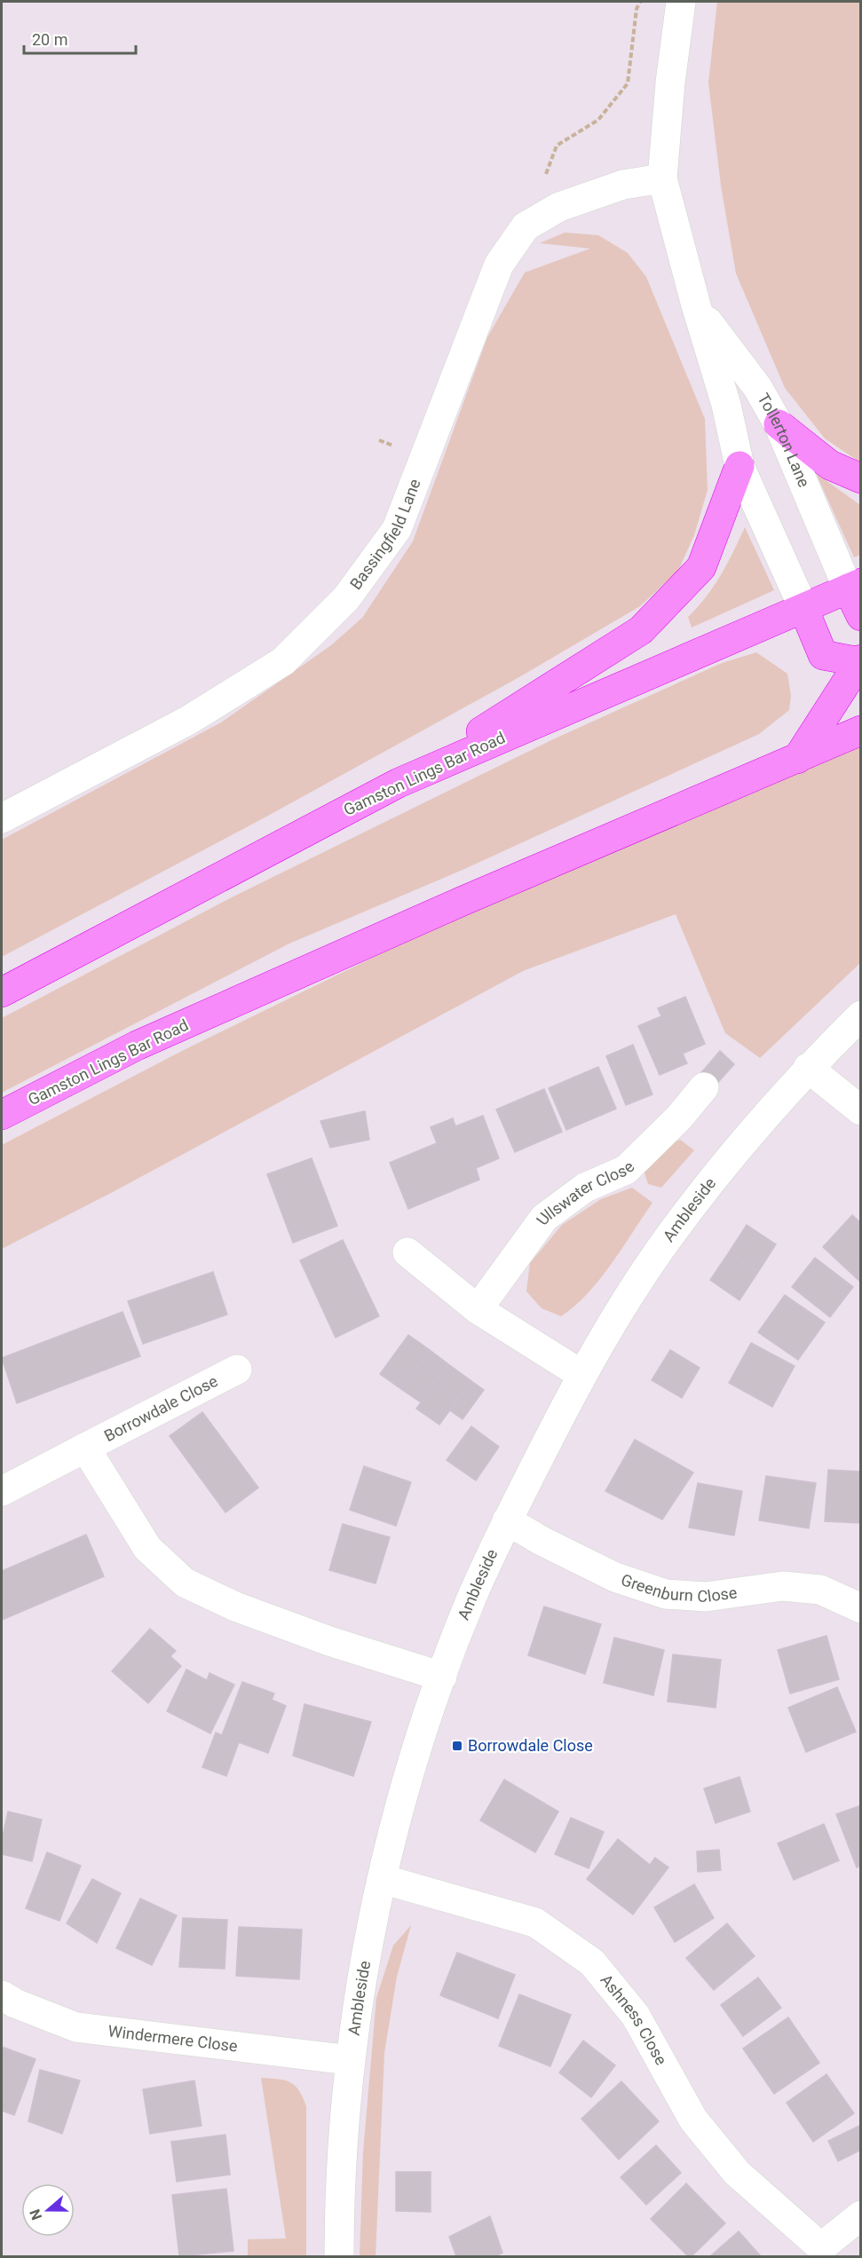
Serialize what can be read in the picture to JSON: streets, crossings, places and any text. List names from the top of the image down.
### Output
{
  "streets": {
    "highway": ["Gamston Lings Bar Road"],
    "street": [
      "Tollerton Lane",
      "Bassingfield Lane",
      "Ullswater Close",
      "Ambleside",
      "Borrowdale Close",
      "Greenburn Close",
      "Ashness Close",
      "Windermere Close"
    ]
  },
  "crossings": [
    ["Tollerton Lane", "Bassingfield Lane"],
    ["Tollerton Lane", "Gamston Lings Bar Road"],
    ["Ambleside", "Borrowdale Close"],
    ["Ambleside", "Greenburn Close"],
    ["Ambleside", "Ashness Close"],
    ["Ambleside", "Windermere Close"]
  ],
  "places": {
    "transit": ["Borrowdale Close"]
  },
  "scale_bar": "20 m",
  "north": "left"
}
